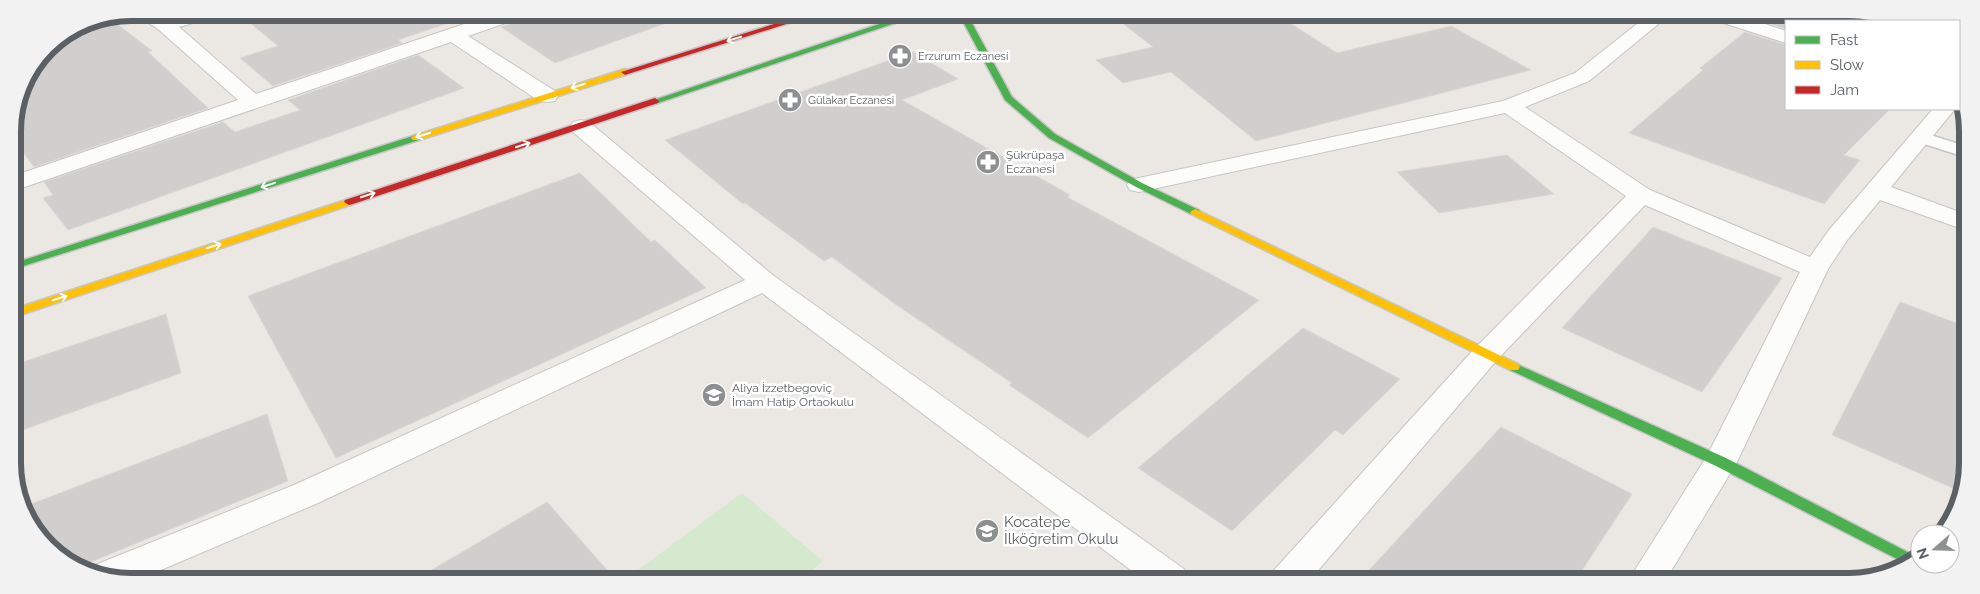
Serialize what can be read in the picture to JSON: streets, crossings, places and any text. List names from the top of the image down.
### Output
{
  "places": {
    "pharmacy": ["Erzurum Eczanesi", "Gülakar Eczanesi", "Şükrüpaşa Eczanesi"],
    "school or university": ["Aliya İzzetbegoviç İmam Hatip Ortaokulu", "Kocatepe İlköğretim Okulu"]
  },
  "legend": ["Fast", "Slow", "Jam"],
  "north": "left"
}
